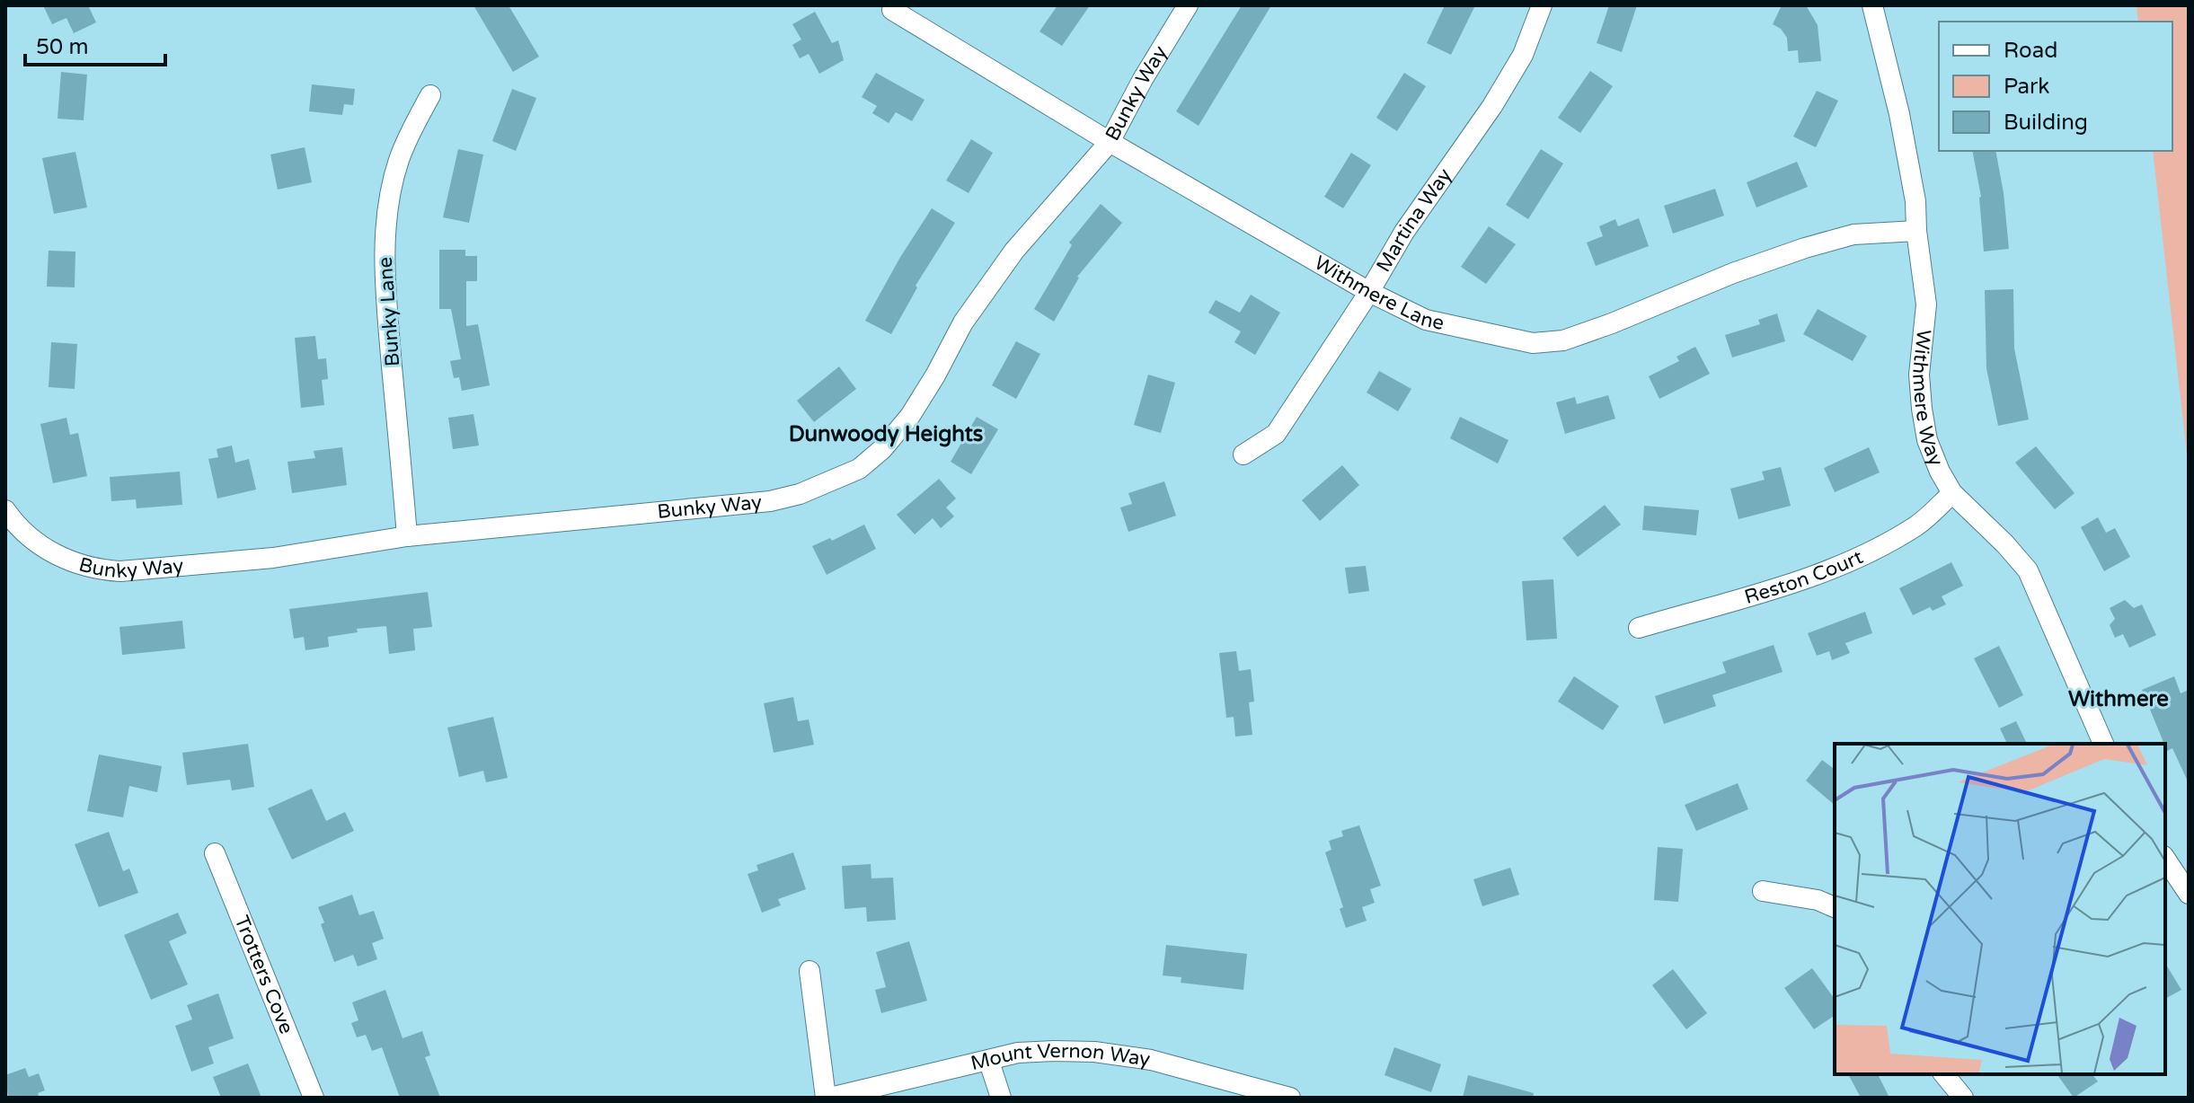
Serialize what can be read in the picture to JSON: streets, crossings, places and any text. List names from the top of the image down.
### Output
{
  "streets": {
    "street": [
      "Bunky Way",
      "Martina Way",
      "Withmere Lane",
      "Bunky Lane",
      "Withmere Way",
      "Reston Court",
      "Trotters Cove",
      "Mount Vernon Way"
    ]
  },
  "crossings": [
    ["Bunky Way", "Withmere Lane"],
    ["Bunky Way", "Bunky Lane"],
    ["Martina Way", "Withmere Lane"],
    ["Withmere Lane", "Withmere Way"],
    ["Withmere Way", "Reston Court"]
  ],
  "districts": ["Dunwoody Heights", "Withmere"],
  "legend": ["Road", "Park", "Building"],
  "scale_bar": "50 m"
}
